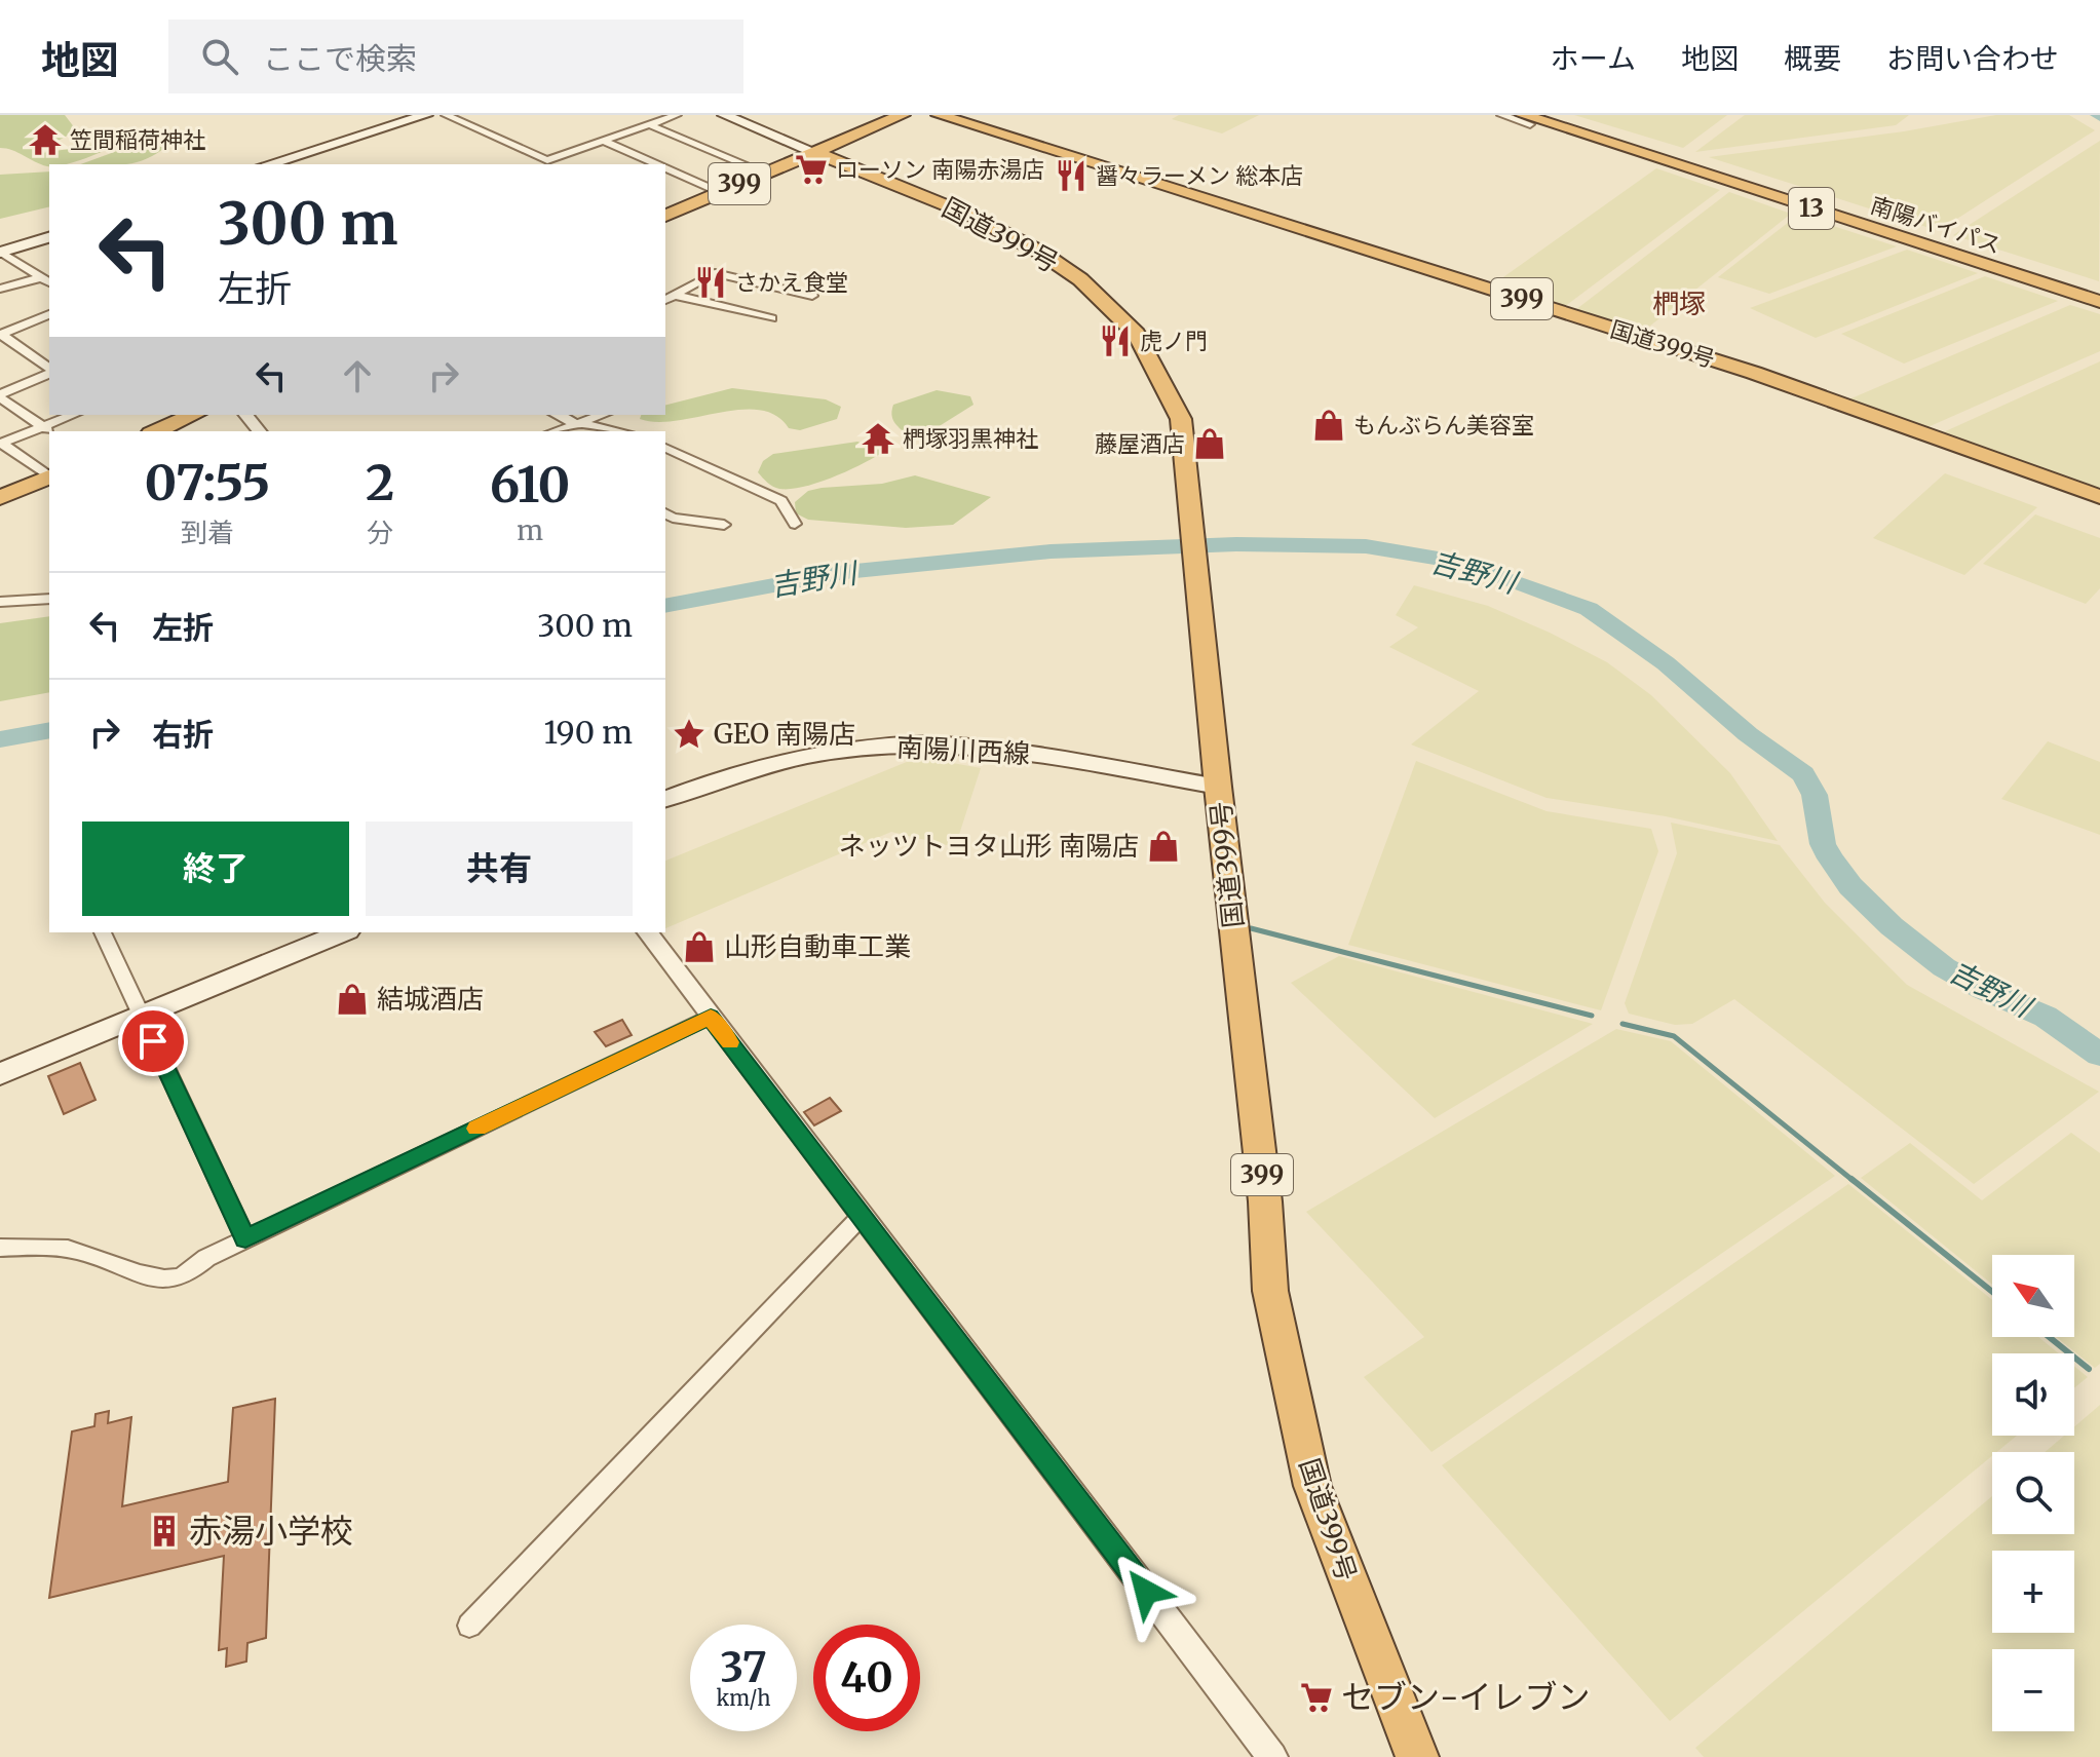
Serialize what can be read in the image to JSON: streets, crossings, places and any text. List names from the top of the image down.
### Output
{
  "streets": {
    "highway": [
      "399",
      "13",
      "南陽バイパス",
      "国道399号"
    ],
    "main road": ["南陽川西線"]
  },
  "crossings": [
    ["399", "国道399号"],
    ["国道399号", "南陽川西線"]
  ],
  "districts": ["椚塚"],
  "water": ["吉野川"],
  "places": {
    "temple": ["笠間稲荷神社", "椚塚羽黒神社"],
    "supermarket": ["ローソン 南陽赤湯店", "セブン-イレブン"],
    "restaurant": ["醤々ラーメン 総本店", "さかえ食堂", "虎ノ門"],
    "shop": [
      "もんぶらん美容室",
      "藤屋酒店",
      "ネッツトヨタ山形 南陽店",
      "山形自動車工業",
      "結城酒店"
    ],
    "place": ["GEO 南陽店"],
    "building": ["赤湯小学校"]
  },
  "north": "top left",
  "page": {
    "header": "地図",
    "search": "ここで検索",
    "nav": [
      "ホーム",
      "地図",
      "概要",
      "お問い合わせ"
    ],
    "turn": ["300 m", "左折"],
    "eta": [
      "07:55",
      "到着",
      "2",
      "分",
      "610",
      "m"
    ],
    "list": [
      {
        "name": "左折",
        "value": "300 m"
      },
      {
        "name": "右折",
        "value": "190 m"
      }
    ],
    "buttons": ["終了", "共有"],
    "map_buttons": ["+", "−"],
    "speed": "37 km/h",
    "limit": "40"
  }
}
